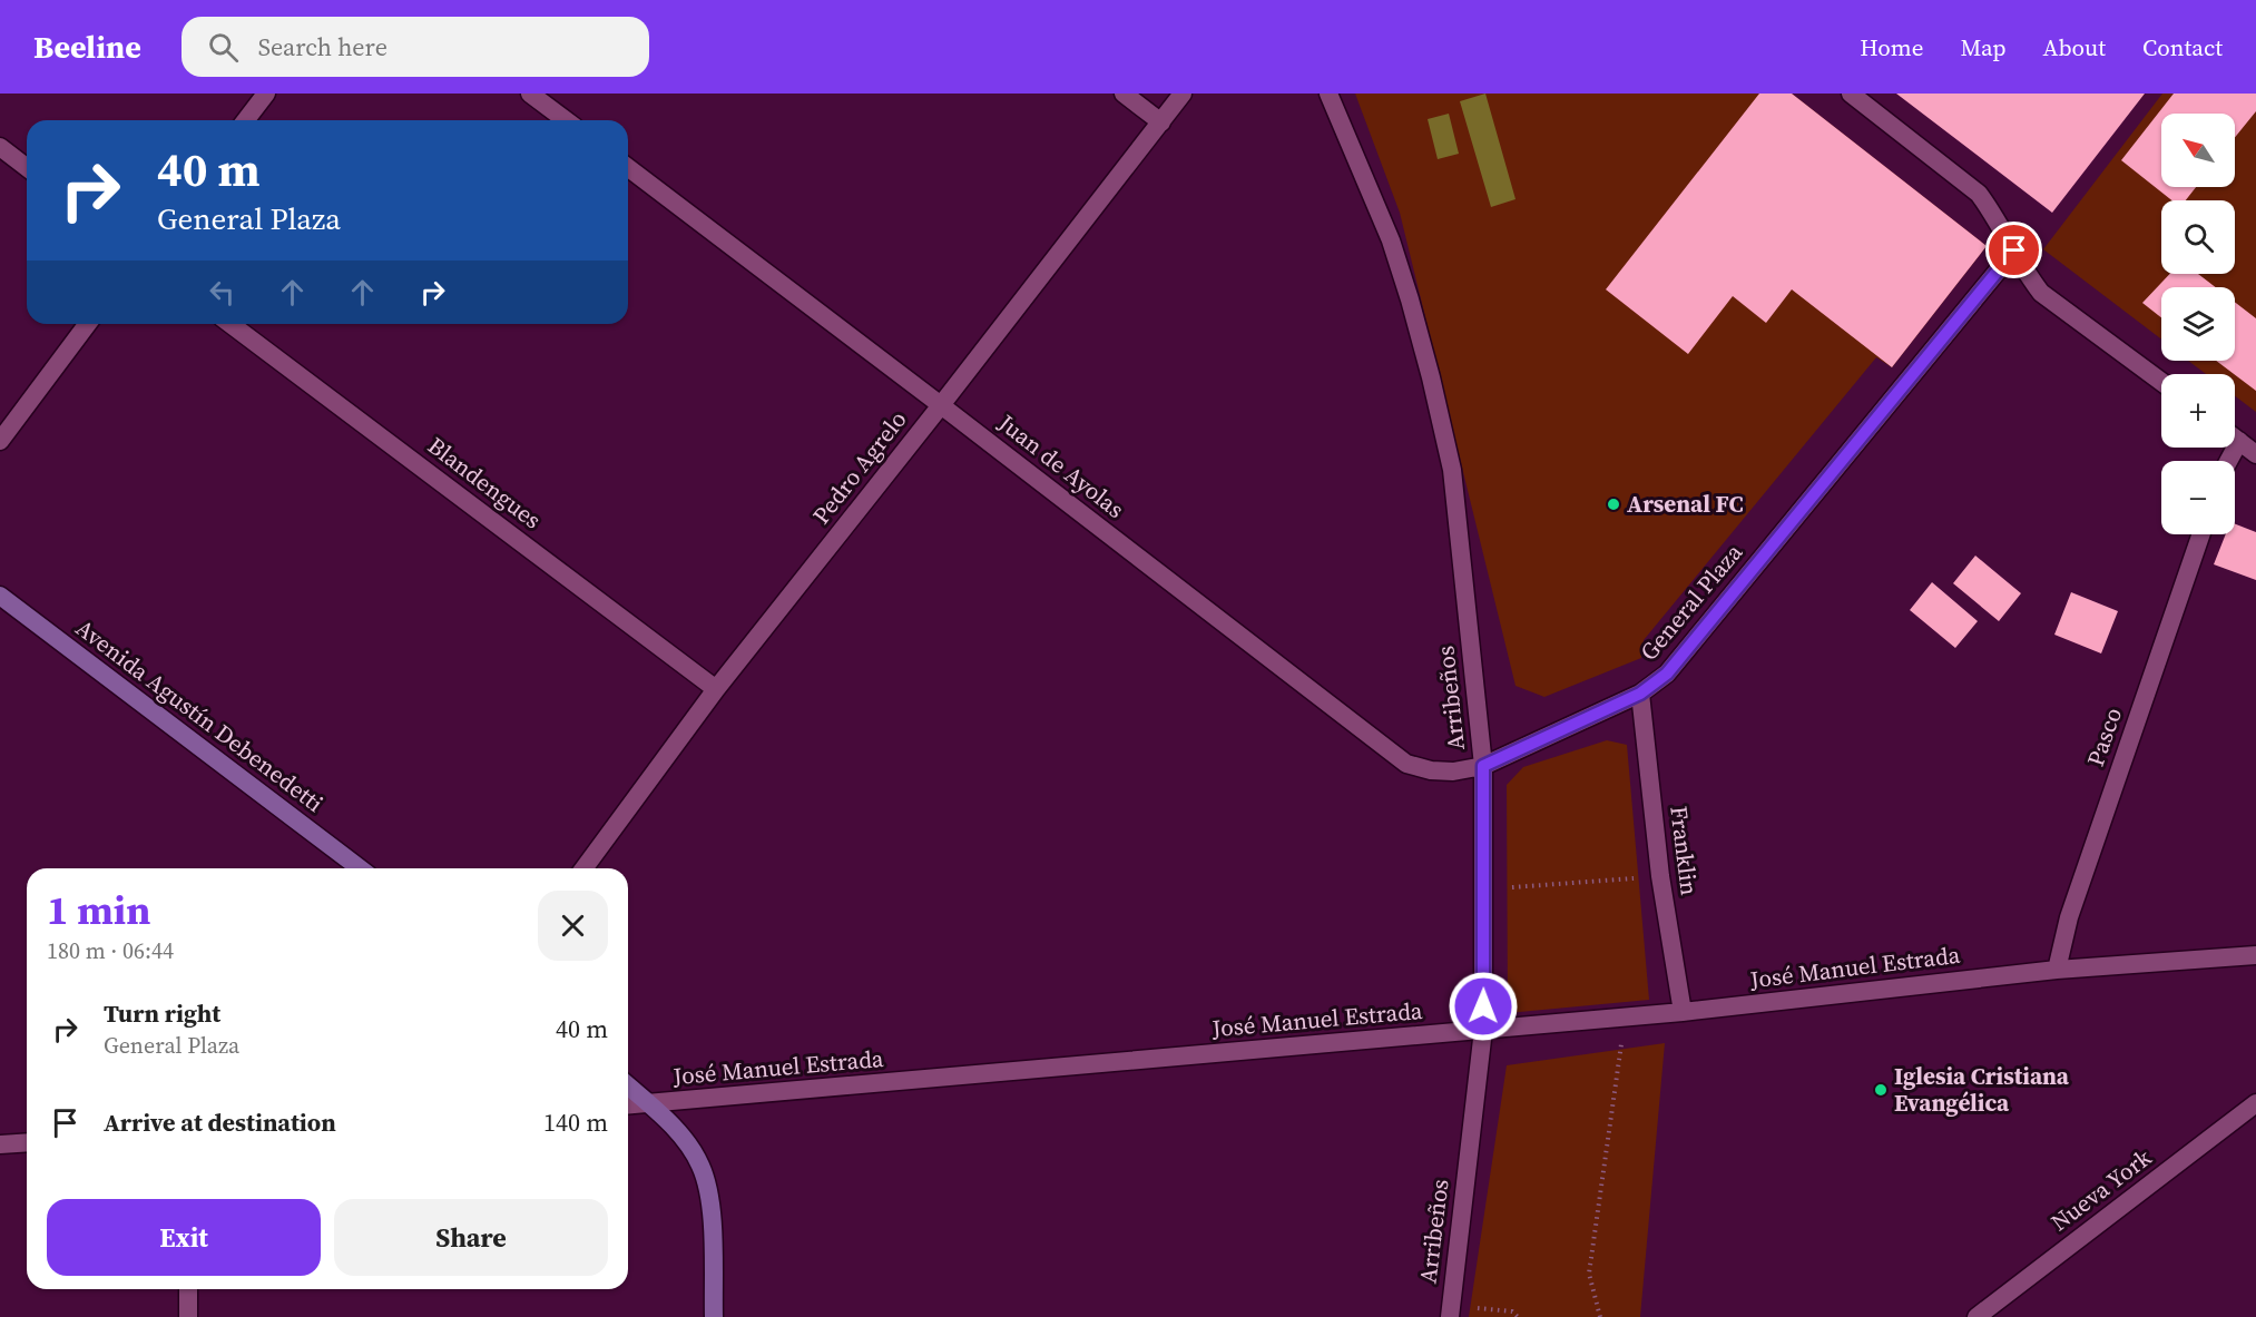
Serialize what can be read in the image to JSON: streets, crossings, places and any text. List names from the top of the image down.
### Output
{
  "streets": {
    "main road": ["Avenida Agustín Debenedetti"],
    "street": [
      "Juan de Ayolas",
      "Pedro Agrelo",
      "Blandengues",
      "General Plaza",
      "Arribeños",
      "Pasco",
      "Franklin",
      "José Manuel Estrada",
      "Nueva York"
    ]
  },
  "crossings": [
    ["Juan de Ayolas", "Pedro Agrelo"],
    ["Juan de Ayolas", "General Plaza"],
    ["Juan de Ayolas", "Arribeños"],
    ["Pedro Agrelo", "Blandengues"],
    ["General Plaza", "Arribeños"],
    ["General Plaza", "Franklin"],
    ["Arribeños", "José Manuel Estrada"],
    ["Pasco", "José Manuel Estrada"],
    ["Franklin", "José Manuel Estrada"]
  ],
  "places": ["Arsenal FC", "Iglesia Cristiana Evangélica"],
  "north": "top left",
  "page": {
    "header": "Beeline",
    "search": "Search here",
    "nav": [
      "Home",
      "Map",
      "About",
      "Contact"
    ],
    "map_buttons": ["+", "−"],
    "turn": ["40 m", "General Plaza"],
    "heading": ["1 min", "180 m · 06:44"],
    "list": [
      {
        "name": "Turn right",
        "note": "General Plaza",
        "value": "40 m"
      },
      {
        "name": "Arrive at destination",
        "value": "140 m"
      }
    ],
    "buttons": ["Exit", "Share"]
  }
}
